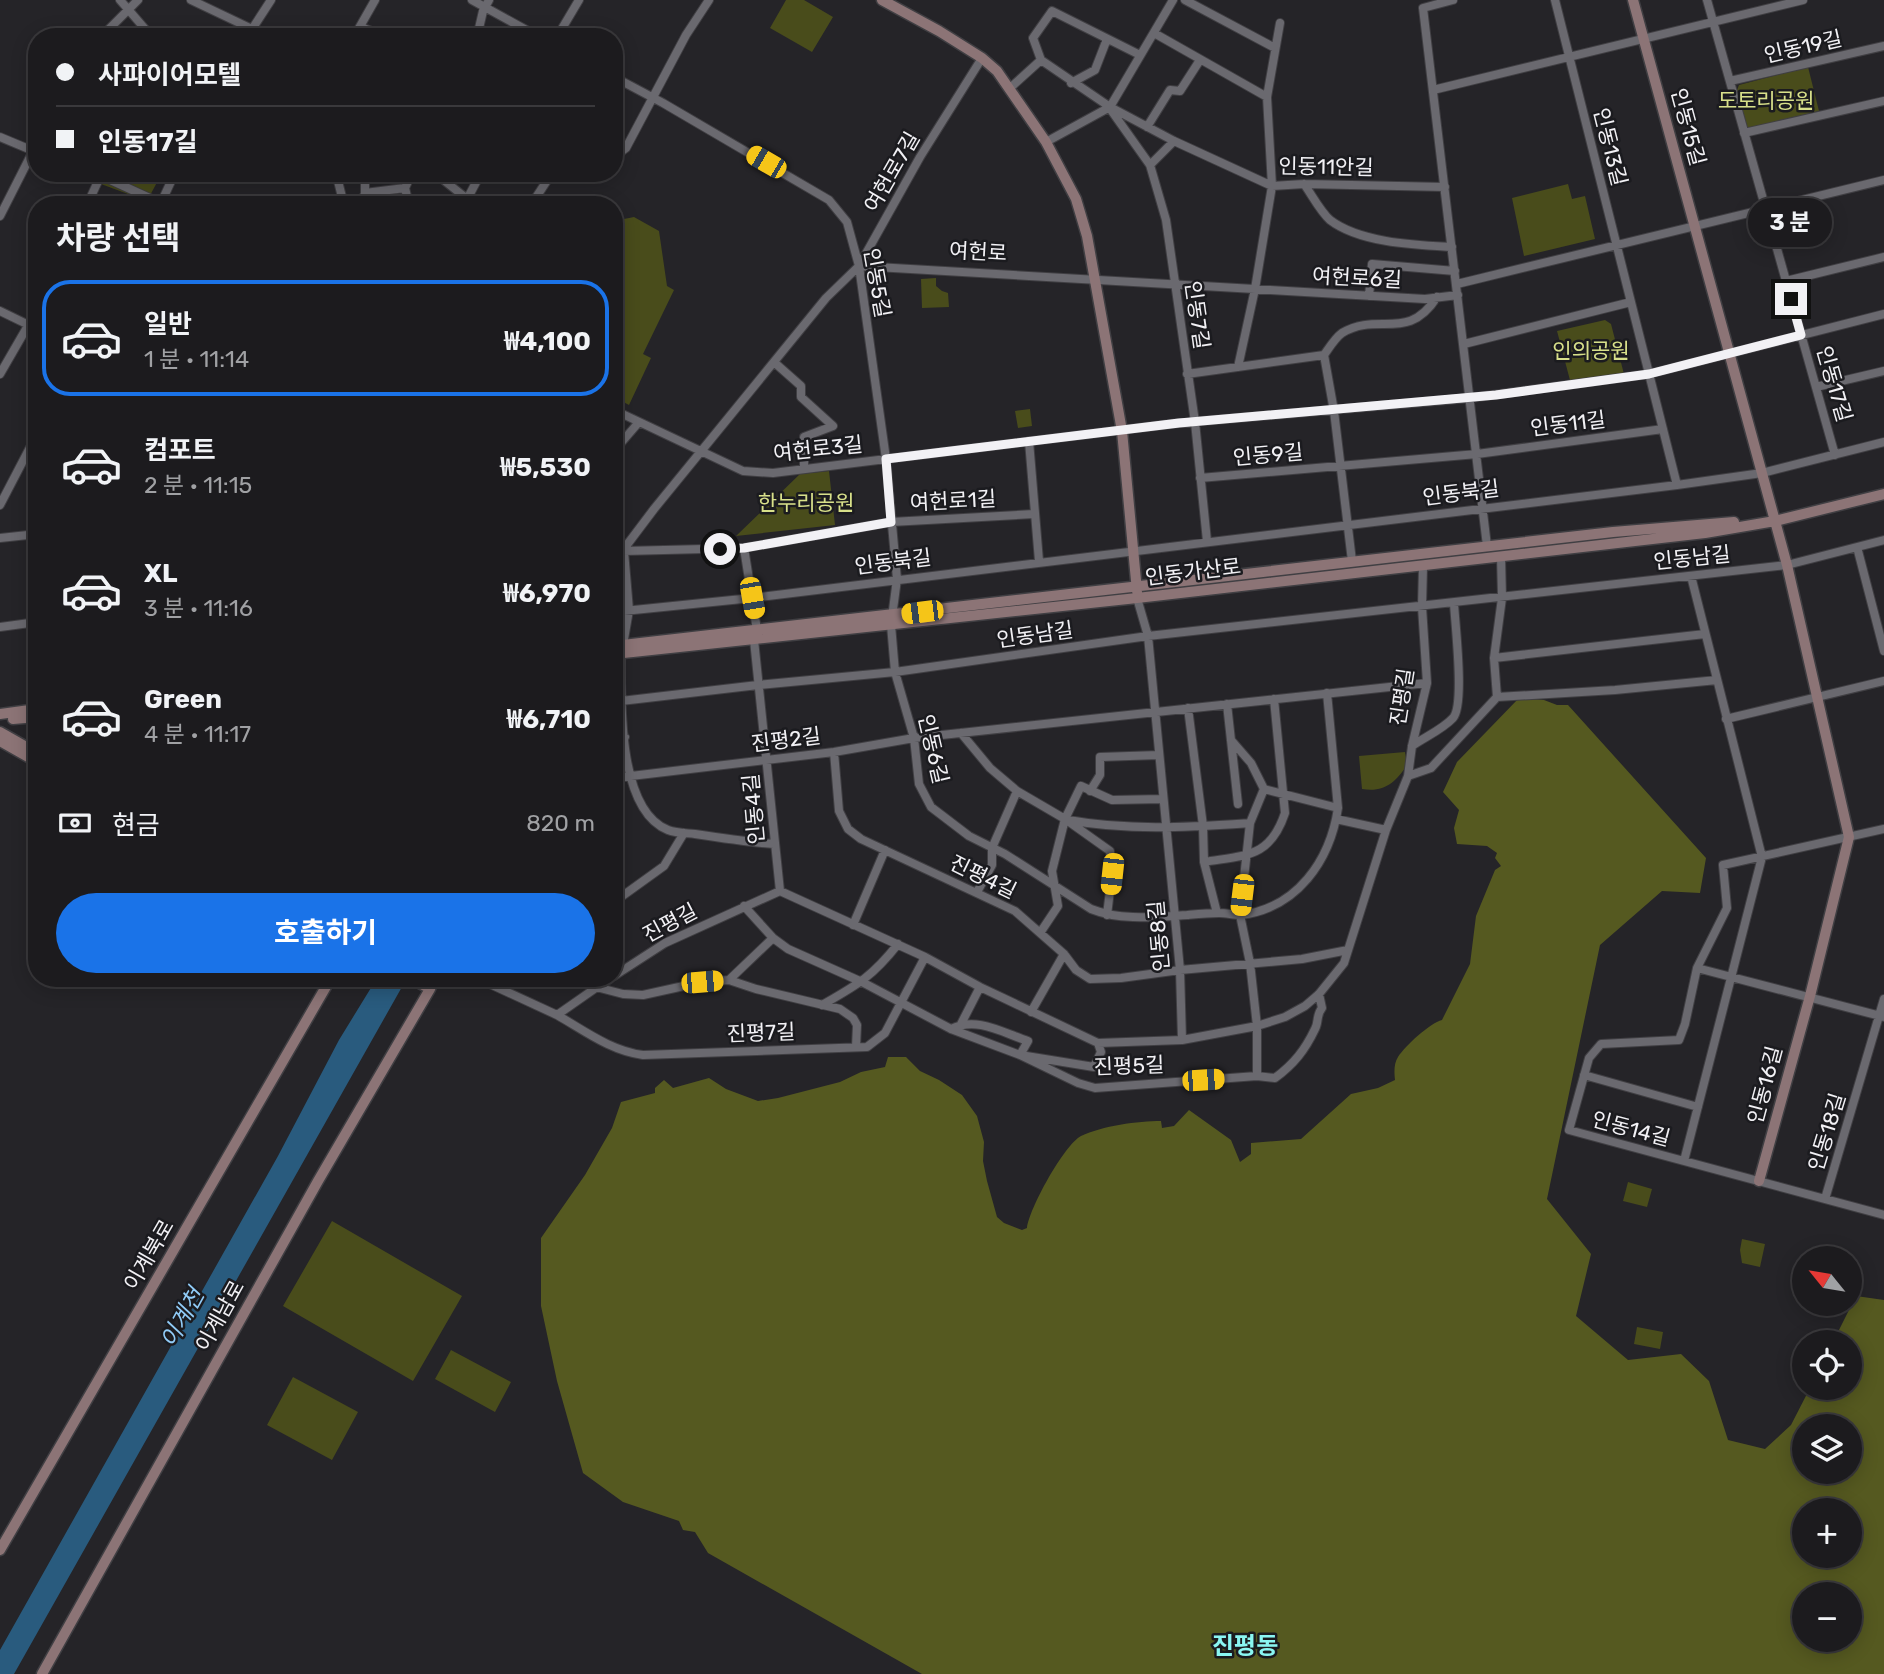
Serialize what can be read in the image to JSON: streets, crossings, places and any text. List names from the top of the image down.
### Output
{
  "streets": {
    "street": [
      "인동19길",
      "인동15길",
      "인동13길",
      "인동11안길",
      "여헌로7길",
      "여헌로",
      "여헌로6길",
      "인동5길",
      "인동7길",
      "인동17길",
      "인동11길",
      "여헌로3길",
      "인동9길",
      "인동북길",
      "여헌로1길",
      "인동남길",
      "인동가산로",
      "진평길",
      "진평2길",
      "인동6길",
      "인동4길",
      "진평4길",
      "인동8길",
      "진평7길",
      "진평5길",
      "인동16길",
      "인동14길",
      "인동18길",
      "이계북로",
      "이계남로"
    ]
  },
  "crossings": [
    ["인동19길", "인동17길"],
    ["인동15길", "인동북길"],
    ["인동15길", "인동가산로"],
    ["인동15길", "인동16길"],
    ["인동13길", "인동11길"],
    ["인동13길", "인동북길"],
    ["인동11안길", "인동7길"],
    ["여헌로7길", "여헌로"],
    ["여헌로7길", "인동5길"],
    ["여헌로7길", "여헌로3길"],
    ["여헌로7길", "여헌로1길"],
    ["여헌로", "여헌로6길"],
    ["여헌로", "인동5길"],
    ["여헌로6길", "인동7길"],
    ["인동5길", "여헌로3길"],
    ["인동5길", "인동북길"],
    ["인동5길", "여헌로1길"],
    ["인동5길", "인동가산로"],
    ["인동5길", "인동6길"],
    ["인동7길", "인동9길"],
    ["인동7길", "인동북길"],
    ["인동17길", "인동북길"],
    ["인동11길", "인동9길"],
    ["인동북길", "인동4길"],
    ["인동남길", "진평길"],
    ["인동남길", "인동6길"],
    ["인동남길", "인동4길"],
    ["인동남길", "인동8길"],
    ["인동남길", "인동16길"],
    ["인동남길", "인동14길"],
    ["인동가산로", "진평길"],
    ["인동가산로", "인동6길"],
    ["인동가산로", "인동4길"],
    ["인동가산로", "인동8길"],
    ["인동가산로", "인동16길"],
    ["진평길", "진평2길"],
    ["진평길", "인동4길"],
    ["진평길", "진평4길"],
    ["진평길", "인동8길"],
    ["진평길", "진평7길"],
    ["진평길", "진평5길"],
    ["진평2길", "인동6길"],
    ["진평2길", "인동4길"],
    ["진평2길", "진평4길"],
    ["진평2길", "인동8길"],
    ["인동6길", "인동8길"],
    ["진평4길", "인동8길"],
    ["진평7길", "진평5길"]
  ],
  "districts": ["진평동"],
  "water": ["이계천"],
  "parks": ["도토리공원", "인의공원", "한누리공원"],
  "north": "top left",
  "page": {
    "banner": ["사파이어모텔", "인동17길"],
    "heading": "차량 선택",
    "bubble": "3 분",
    "list": [
      {
        "name": "일반",
        "note": "1 분 · 11:14",
        "value": "₩4,100"
      },
      {
        "name": "컴포트",
        "note": "2 분 · 11:15",
        "value": "₩5,530"
      },
      {
        "name": "XL",
        "note": "3 분 · 11:16",
        "value": "₩6,970"
      },
      {
        "name": "Green",
        "note": "4 분 · 11:17",
        "value": "₩6,710"
      }
    ],
    "pay": ["현금", "820 m"],
    "buttons": "호출하기",
    "map_buttons": ["+", "−"]
  }
}
